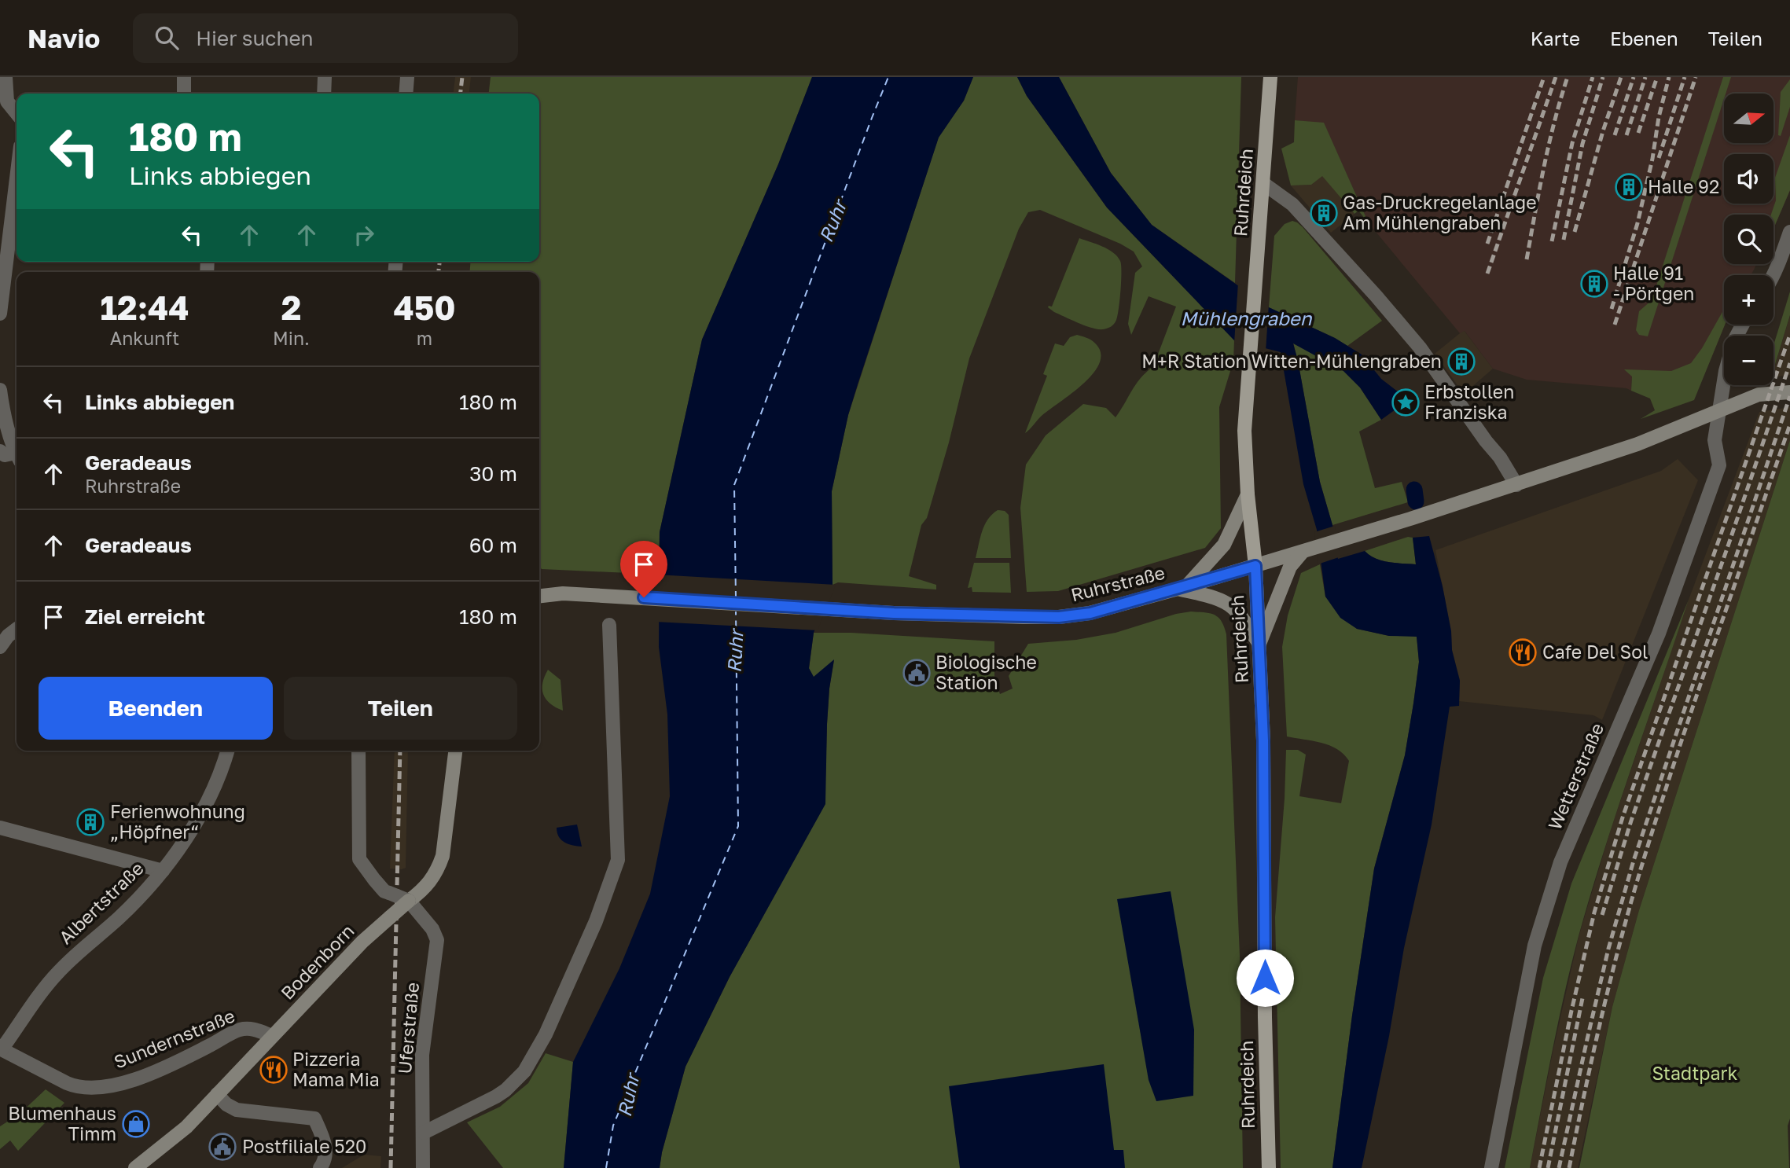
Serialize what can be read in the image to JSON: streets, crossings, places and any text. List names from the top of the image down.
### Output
{
  "streets": {
    "main road": ["Ruhrdeich", "Ruhrstraße", "Bodenborn"],
    "street": [
      "Wetterstraße",
      "Albertstraße",
      "Uferstraße",
      "Sundernstraße"
    ]
  },
  "crossings": [
    ["Ruhrdeich", "Ruhrstraße"],
    ["Ruhrstraße", "Wetterstraße"],
    ["Albertstraße", "Sundernstraße"],
    ["Bodenborn", "Uferstraße"],
    ["Bodenborn", "Sundernstraße"]
  ],
  "water": ["Ruhr", "Mühlengraben"],
  "parks": ["Stadtpark"],
  "places": {
    "building": [
      "Halle 92",
      "Gas-Druckregelanlage Am Mühlengraben",
      "Halle 91 - Pörtgen",
      "M+R Station Witten-Mühlengraben",
      "Ferienwohnung „Höpfner“"
    ],
    "place": ["Erbstollen Franziska"],
    "restaurant": ["Cafe Del Sol", "Pizzeria Mama Mia"],
    "public building": ["Biologische Station", "Postfiliale 520"],
    "shop": ["Blumenhaus Timm"]
  },
  "north": "right",
  "page": {
    "header": "Navio",
    "search": "Hier suchen",
    "nav": ["Karte", "Ebenen", "Teilen"],
    "map_buttons": ["+", "−"],
    "turn": ["180 m", "Links abbiegen"],
    "eta": [
      "12:44",
      "Ankunft",
      "2",
      "Min.",
      "450",
      "m"
    ],
    "list": [
      {
        "name": "Links abbiegen",
        "value": "180 m"
      },
      {
        "name": "Geradeaus",
        "note": "Ruhrstraße",
        "value": "30 m"
      },
      {
        "name": "Geradeaus",
        "value": "60 m"
      },
      {
        "name": "Ziel erreicht",
        "value": "180 m"
      }
    ],
    "buttons": ["Beenden", "Teilen"]
  }
}
